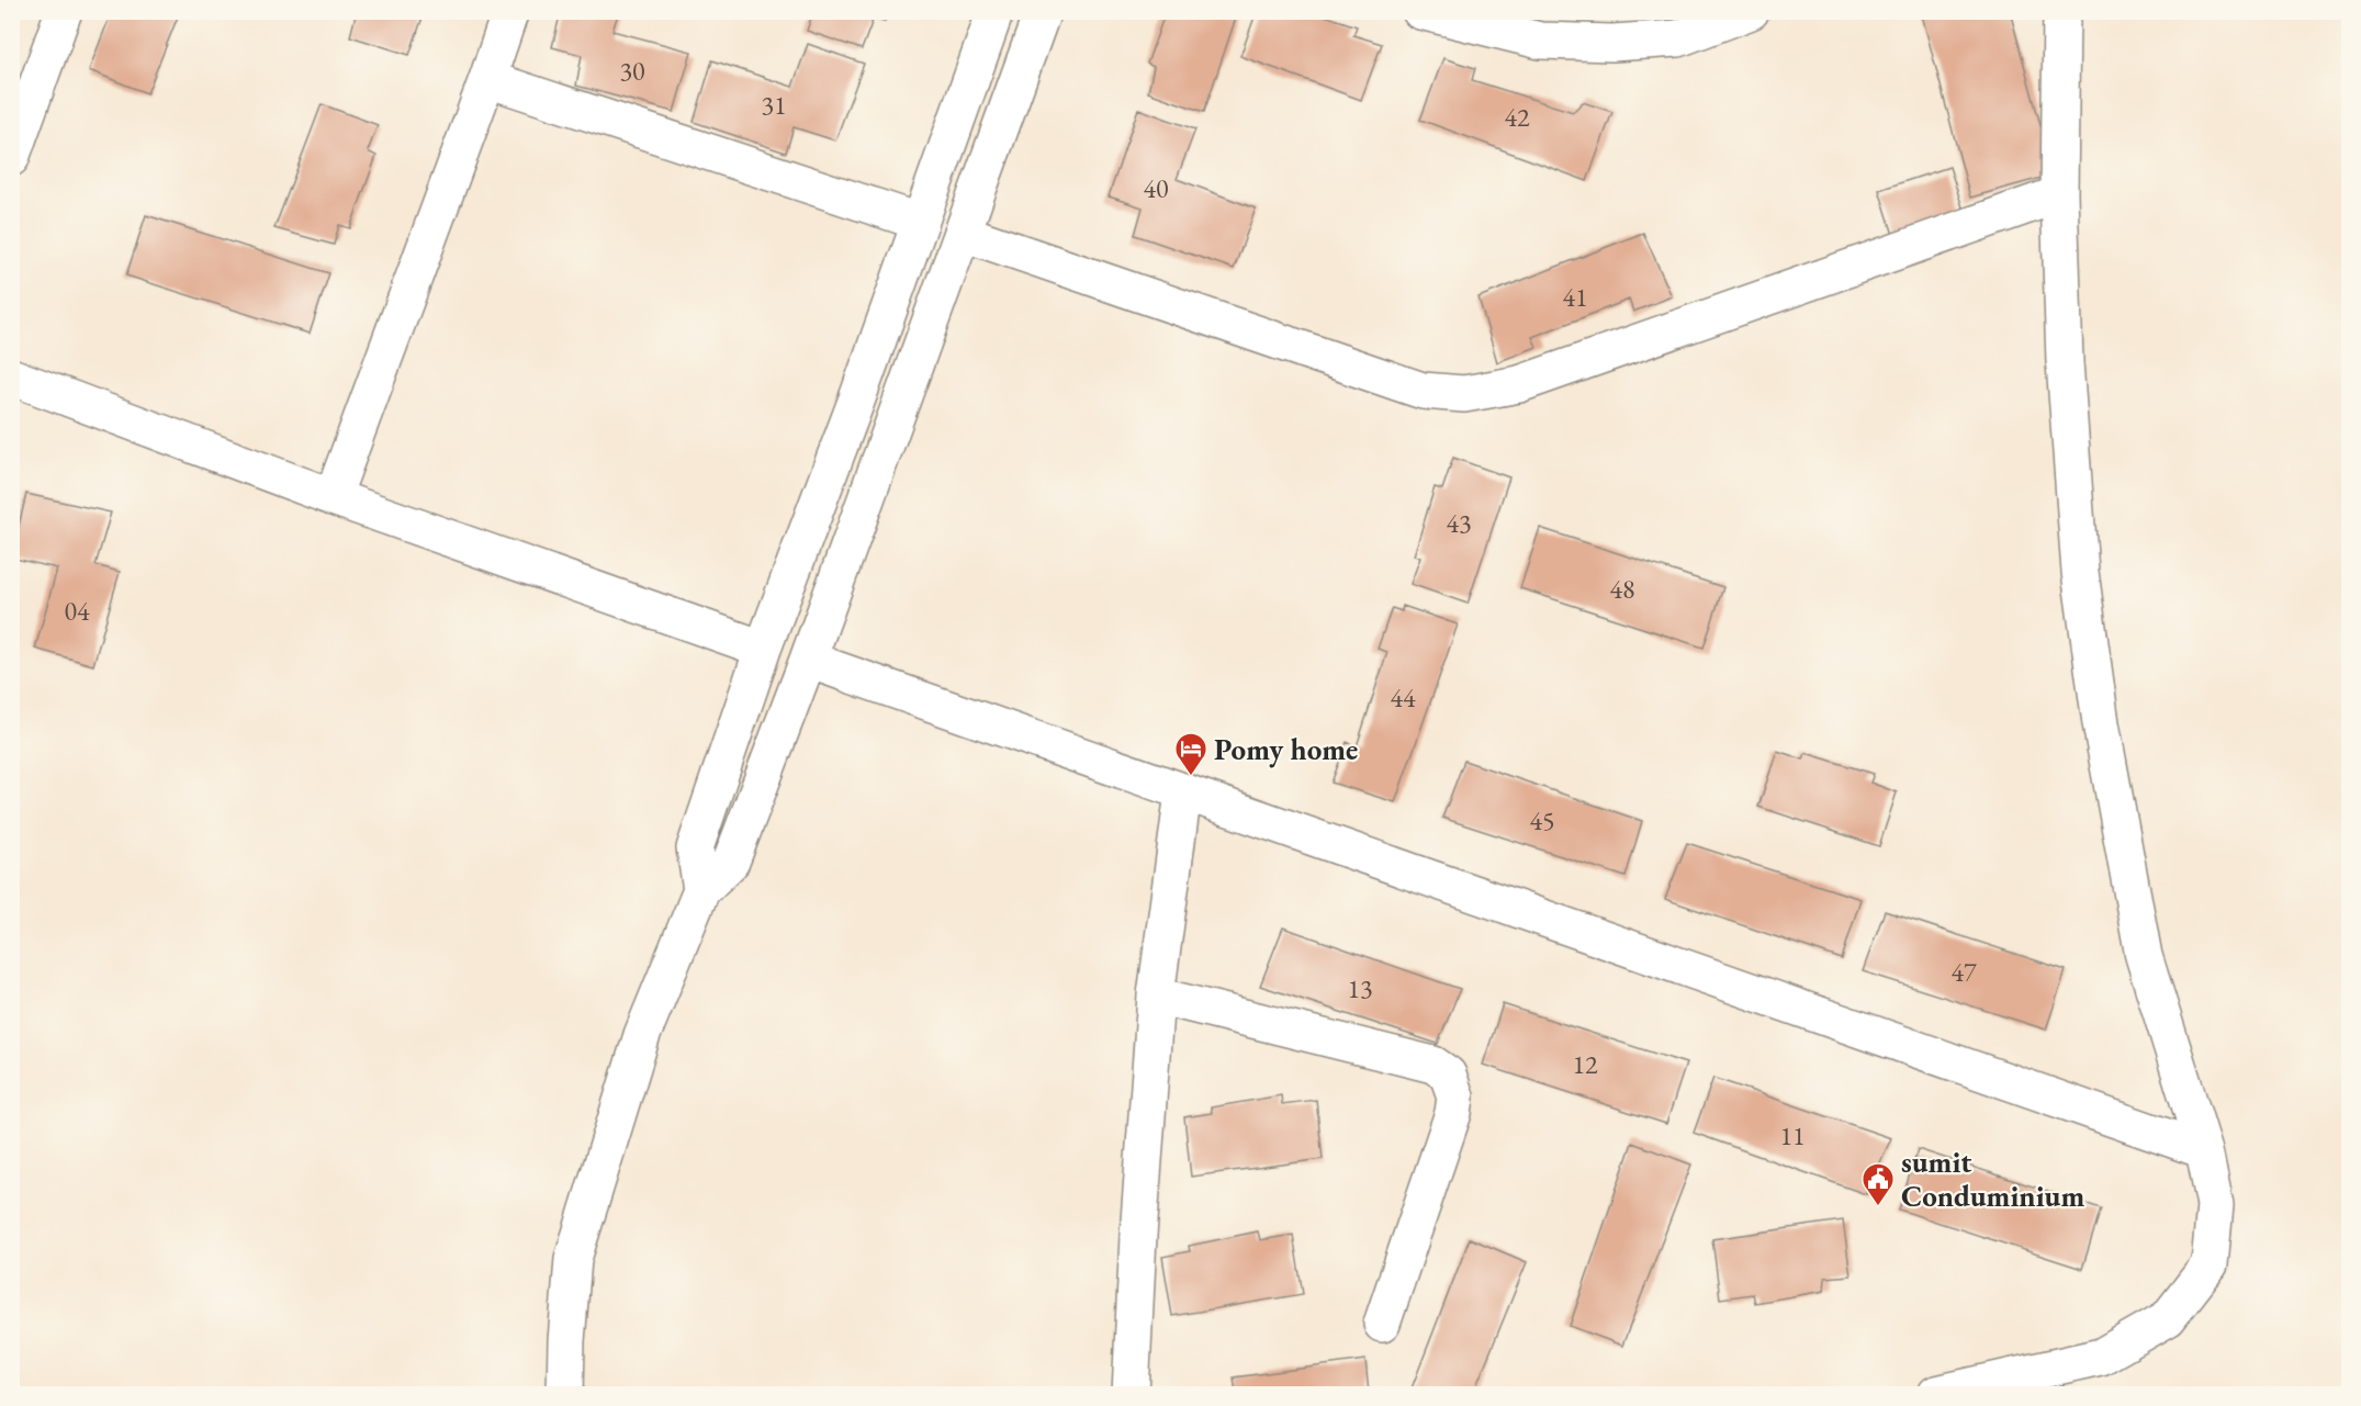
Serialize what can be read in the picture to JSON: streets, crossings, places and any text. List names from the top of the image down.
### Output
{
  "places": {
    "hotel": ["Pomy home"],
    "public building": ["sumit Conduminium"]
  },
  "house_numbers": [
    "30",
    "31",
    "42",
    "40",
    "41",
    "43",
    "48",
    "04",
    "44",
    "45",
    "47",
    "13",
    "12",
    "11"
  ]
}
